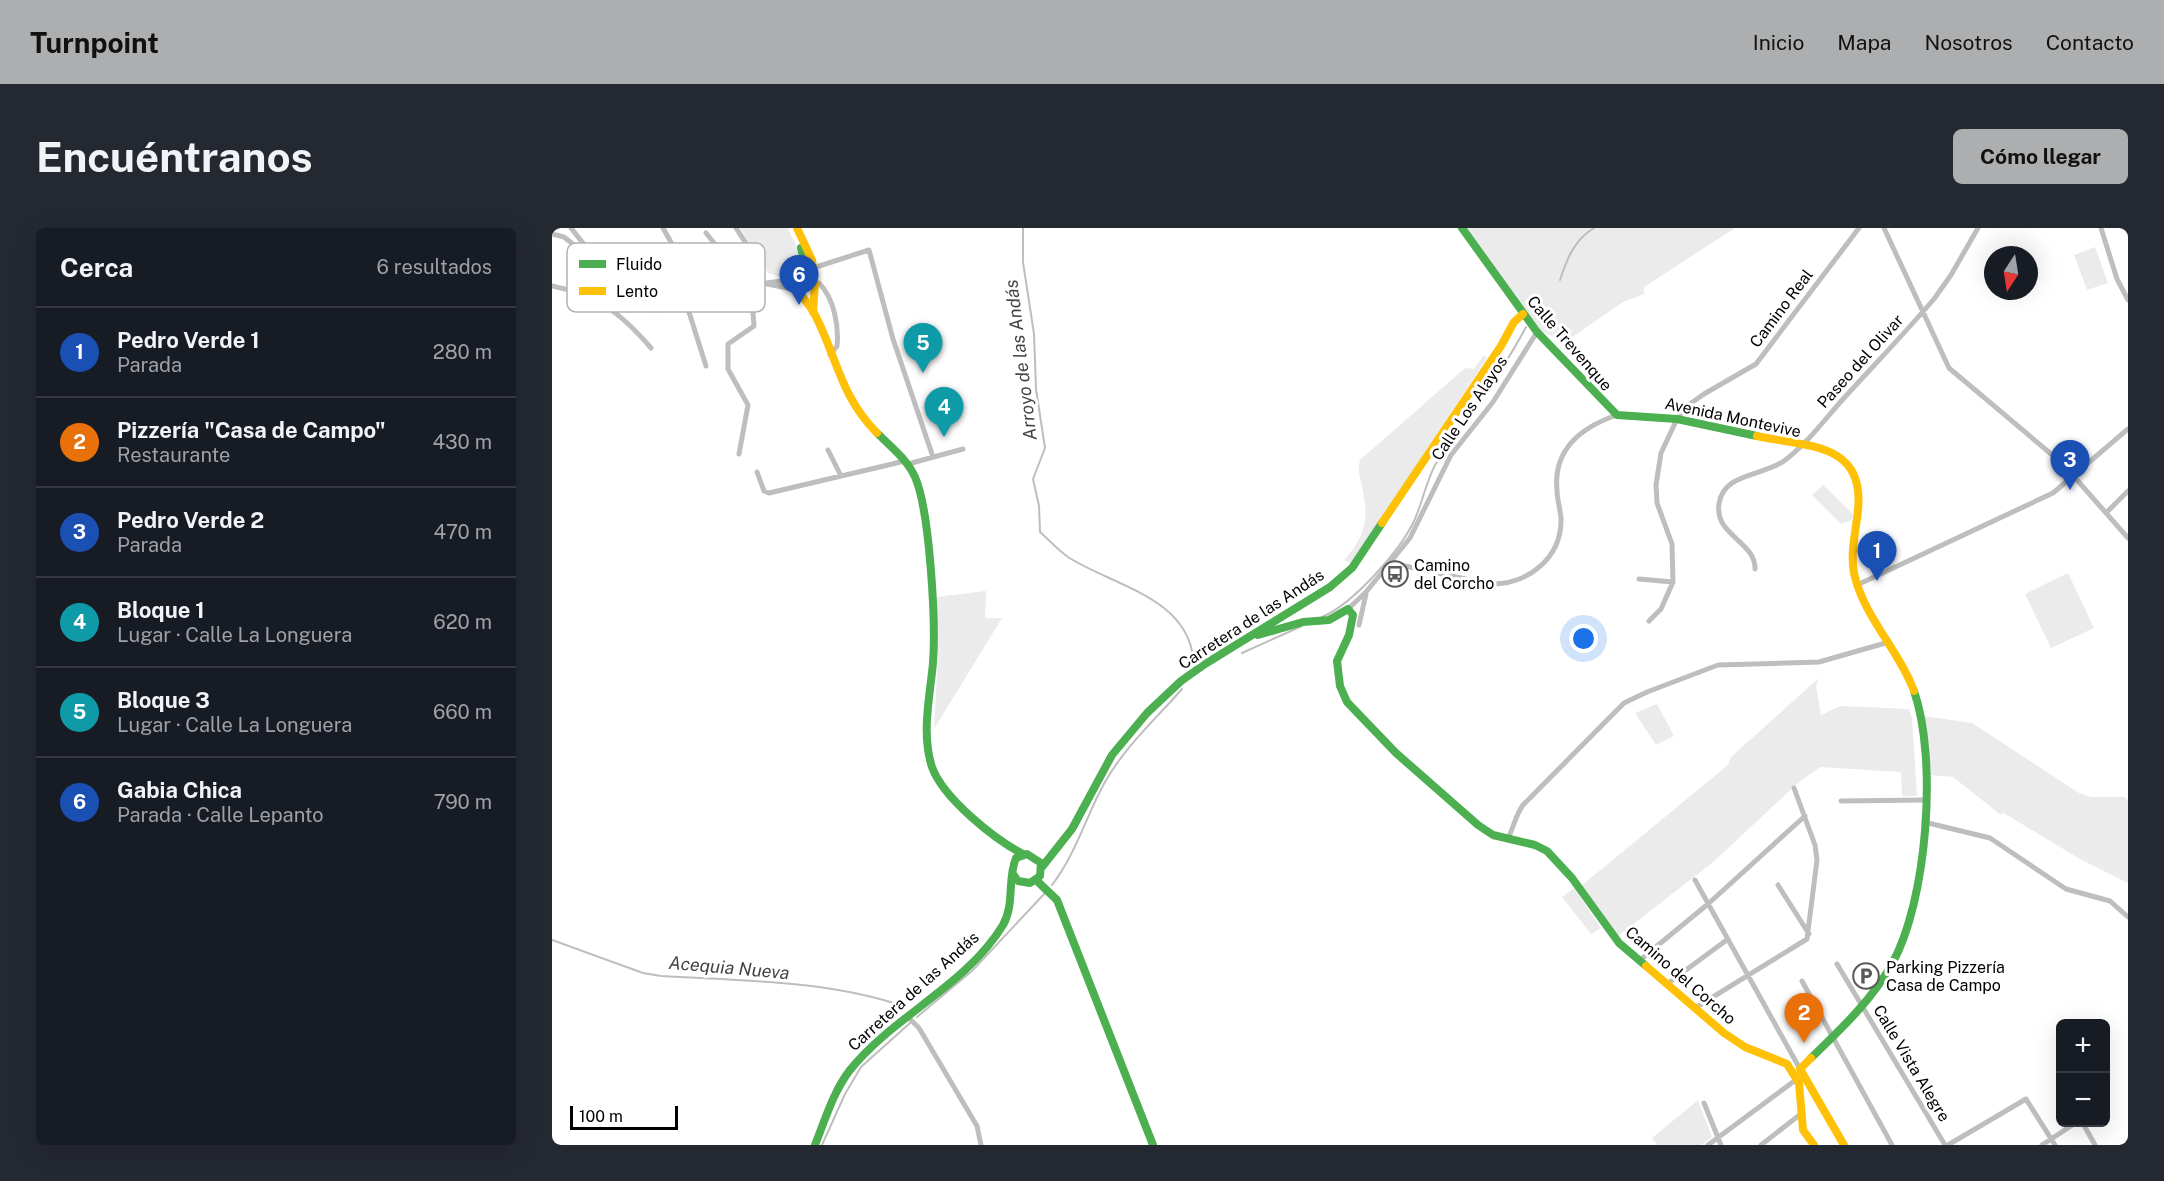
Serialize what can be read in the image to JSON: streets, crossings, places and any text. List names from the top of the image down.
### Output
{
  "streets": {
    "street": [
      "Camino Real",
      "Calle Trevenque",
      "Paseo del Olivar",
      "Calle Los Alayos",
      "Avenida Montevive",
      "Carretera de las Andás",
      "Camino del Corcho",
      "Calle Vista Alegre"
    ]
  },
  "crossings": [
    ["Camino Real", "Avenida Montevive"],
    ["Calle Trevenque", "Calle Los Alayos"],
    ["Calle Trevenque", "Avenida Montevive"],
    ["Calle Trevenque", "Carretera de las Andás"],
    ["Paseo del Olivar", "Avenida Montevive"],
    ["Calle Los Alayos", "Avenida Montevive"],
    ["Calle Los Alayos", "Camino del Corcho"],
    ["Avenida Montevive", "Camino del Corcho"],
    ["Avenida Montevive", "Calle Vista Alegre"]
  ],
  "water": ["Arroyo de las Andás", "Acequia Nueva"],
  "places": {
    "bus stop": ["Camino del Corcho"],
    "parking": ["Parking Pizzería Casa de Campo"]
  },
  "legend": ["Fluido", "Lento"],
  "scale_bar": "100 m",
  "north": "bottom",
  "page": {
    "header": "Turnpoint",
    "nav": [
      "Inicio",
      "Mapa",
      "Nosotros",
      "Contacto"
    ],
    "buttons": "Cómo llegar",
    "title": "Encuéntranos",
    "heading": ["Cerca", "6 resultados"],
    "pins": [
      "6",
      "5",
      "4",
      "3",
      "1",
      "2"
    ],
    "list": [
      {
        "mark": "1",
        "name": "Pedro Verde 1",
        "note": "Parada",
        "value": "280 m"
      },
      {
        "mark": "2",
        "name": "Pizzería \"Casa de Campo\"",
        "note": "Restaurante",
        "value": "430 m"
      },
      {
        "mark": "3",
        "name": "Pedro Verde 2",
        "note": "Parada",
        "value": "470 m"
      },
      {
        "mark": "4",
        "name": "Bloque 1",
        "note": "Lugar · Calle La Longuera",
        "value": "620 m"
      },
      {
        "mark": "5",
        "name": "Bloque 3",
        "note": "Lugar · Calle La Longuera",
        "value": "660 m"
      },
      {
        "mark": "6",
        "name": "Gabia Chica",
        "note": "Parada · Calle Lepanto",
        "value": "790 m"
      }
    ],
    "map_buttons": ["+", "−"],
    "scale": "100 m"
  }
}
